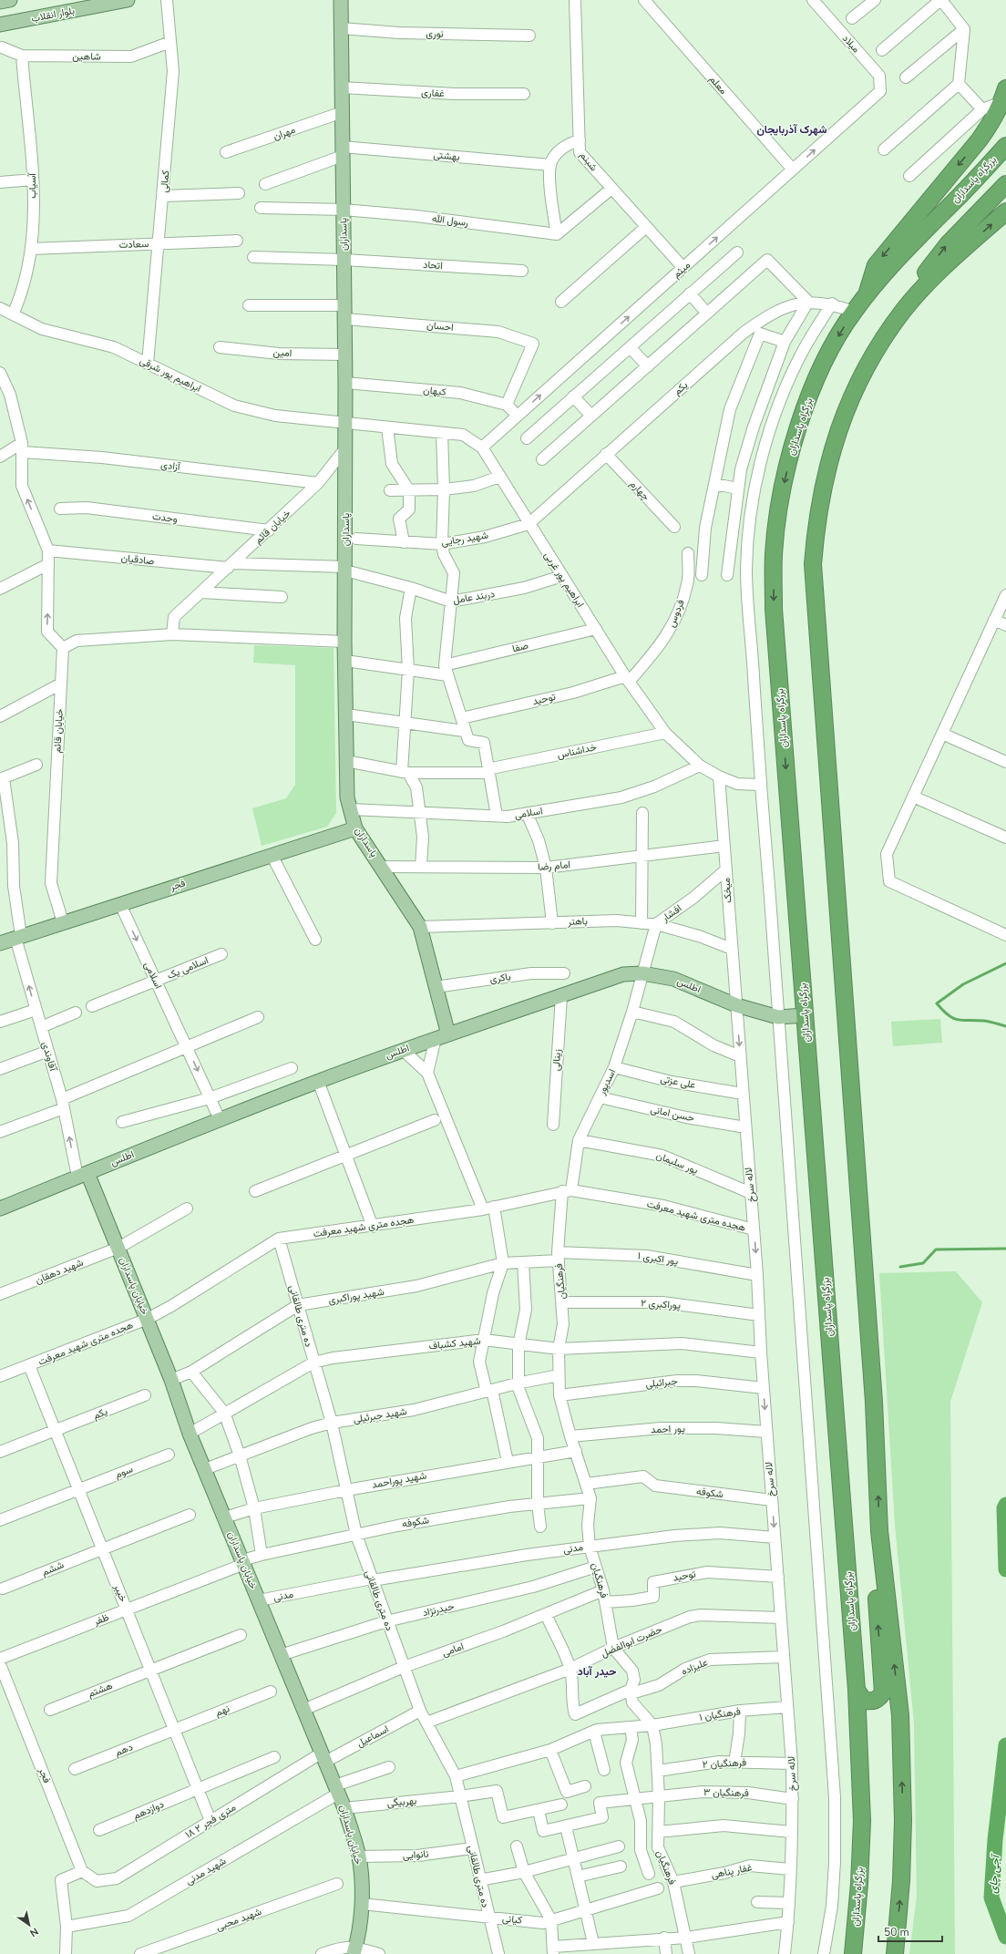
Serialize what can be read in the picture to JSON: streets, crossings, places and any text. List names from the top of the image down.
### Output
{
  "streets": {
    "highway": ["بزرگراه پاسداران"],
    "main road": [
      "بلوار انقلاب",
      "پاسداران",
      "فجر",
      "اطلس",
      "خیابان پاسداران"
    ],
    "street": [
      "نوری",
      "میلاد",
      "شاهین",
      "معلم",
      "غفاری",
      "مهران",
      "بهشتی",
      "شبنم",
      "کمالی",
      "آسیاب",
      "رسول الله",
      "سعادت",
      "اتحاد",
      "میثم",
      "احسان",
      "امین",
      "ابراهیم پور شرقی",
      "یکم",
      "کیهان",
      "آزادی",
      "چهارم",
      "وحدت",
      "خیابان قائم",
      "شهید رجایی",
      "صادقیان",
      "ابراهیم پور غربی",
      "دربند عامل",
      "فردوس",
      "صفا",
      "توحید",
      "خداشناس",
      "اسلامی",
      "امام رضا",
      "میخک",
      "افشار",
      "باهنر",
      "اسلامی یک",
      "باکری",
      "آقاوندی",
      "زینالی",
      "اسدپور",
      "علی عزتی",
      "حسن امانی",
      "پور سلیمان",
      "لاله سرخ",
      "هجده متری شهید معرفت",
      "پور اکبری ۱",
      "شهید دهقان",
      "فرهنگیان",
      "شهید پوراکبری",
      "پوراکبری ۲",
      "ده متری طالقانی",
      "شهید کشباف",
      "جبرائیلی",
      "شهید جبرئیلی",
      "پور احمد",
      "سوم",
      "شهید پوراحمد",
      "شکوفه",
      "مدنی",
      "ششم",
      "خیبر",
      "حیدرنژاد",
      "ظفر",
      "حضرت ابوالفضل",
      "امامی",
      "علیزاده",
      "هشتم",
      "نهم",
      "فرهنگیان ۱",
      "اسماعیل",
      "دهم",
      "فرهنگیان ۲",
      "فرهنگیان ۳",
      "بهربیگی",
      "دوازدهم",
      "۱۸ متری فجر ۲",
      "نانوایی",
      "شهید مدنی",
      "غفار پناهی",
      "شهید محبی",
      "کیانی"
    ]
  },
  "crossings": [
    ["نوری", "پاسداران"],
    ["میلاد", "میثم"],
    ["شاهین", "کمالی"],
    ["شاهین", "آسیاب"],
    ["معلم", "میثم"],
    ["غفاری", "پاسداران"],
    ["مهران", "پاسداران"],
    ["بهشتی", "پاسداران"],
    ["شبنم", "میثم"],
    ["بزرگراه پاسداران", "یکم"],
    ["بزرگراه پاسداران", "اطلس"],
    ["کمالی", "سعادت"],
    ["کمالی", "ابراهیم پور شرقی"],
    ["آسیاب", "سعادت"],
    ["آسیاب", "ابراهیم پور شرقی"],
    ["رسول الله", "پاسداران"],
    ["پاسداران", "اتحاد"],
    ["پاسداران", "احسان"],
    ["پاسداران", "امین"],
    ["پاسداران", "ابراهیم پور شرقی"],
    ["پاسداران", "کیهان"],
    ["پاسداران", "خیابان قائم"],
    ["پاسداران", "صادقیان"],
    ["پاسداران", "ابراهیم پور غربی"],
    ["پاسداران", "دربند عامل"],
    ["پاسداران", "صفا"],
    ["پاسداران", "خداشناس"],
    ["پاسداران", "اسلامی"],
    ["پاسداران", "امام رضا"],
    ["پاسداران", "فجر"],
    ["پاسداران", "باهنر"],
    ["پاسداران", "باکری"],
    ["پاسداران", "اطلس"],
    ["میثم", "ابراهیم پور غربی"],
    ["احسان", "کیهان"],
    ["ابراهیم پور شرقی", "ابراهیم پور غربی"],
    ["یکم", "چهارم"],
    ["یکم", "شهید رجایی"],
    ["یکم", "ابراهیم پور غربی"],
    ["یکم", "خیبر"],
    ["آزادی", "خیابان قائم"],
    ["وحدت", "خیابان قائم"],
    ["خیابان قائم", "صادقیان"],
    ["خیابان قائم", "فجر"],
    ["شهید رجایی", "ابراهیم پور غربی"],
    ["صادقیان", "دربند عامل"],
    ["ابراهیم پور غربی", "دربند عامل"],
    ["ابراهیم پور غربی", "فردوس"],
    ["ابراهیم پور غربی", "صفا"],
    ["ابراهیم پور غربی", "توحید"],
    ["ابراهیم پور غربی", "خداشناس"],
    ["ابراهیم پور غربی", "اسلامی"],
    ["ابراهیم پور غربی", "میخک"],
    ["فردوس", "توحید"],
    ["توحید", "لاله سرخ"],
    ["توحید", "فرهنگیان"],
    ["اسلامی", "فجر"],
    ["اسلامی", "اسلامی یک"],
    ["اسلامی", "اطلس"],
    ["امام رضا", "میخک"],
    ["فجر", "آقاوندی"],
    ["فجر", "۱۸ متری فجر ۲"],
    ["میخک", "افشار"],
    ["میخک", "باهنر"],
    ["میخک", "اطلس"],
    ["میخک", "لاله سرخ"],
    ["افشار", "باهنر"],
    ["افشار", "اطلس"],
    ["افشار", "اسدپور"],
    ["اطلس", "آقاوندی"],
    ["اطلس", "زینالی"],
    ["اطلس", "اسدپور"],
    ["اطلس", "لاله سرخ"],
    ["اطلس", "خیابان پاسداران"],
    ["آقاوندی", "خیابان پاسداران"],
    ["اسدپور", "علی عزتی"],
    ["اسدپور", "حسن امانی"],
    ["اسدپور", "پور سلیمان"],
    ["اسدپور", "هجده متری شهید معرفت"],
    ["اسدپور", "فرهنگیان"],
    ["علی عزتی", "لاله سرخ"],
    ["حسن امانی", "لاله سرخ"],
    ["پور سلیمان", "لاله سرخ"],
    ["لاله سرخ", "هجده متری شهید معرفت"],
    ["لاله سرخ", "پور اکبری ۱"],
    ["لاله سرخ", "پوراکبری ۲"],
    ["لاله سرخ", "شهید کشباف"],
    ["لاله سرخ", "جبرائیلی"],
    ["لاله سرخ", "پور احمد"],
    ["لاله سرخ", "شکوفه"],
    ["لاله سرخ", "مدنی"],
    ["لاله سرخ", "حضرت ابوالفضل"],
    ["لاله سرخ", "علیزاده"],
    ["لاله سرخ", "فرهنگیان ۱"],
    ["لاله سرخ", "فرهنگیان ۲"],
    ["لاله سرخ", "فرهنگیان ۳"],
    ["لاله سرخ", "غفار پناهی"],
    ["هجده متری شهید معرفت", "فرهنگیان"],
    ["هجده متری شهید معرفت", "خیابان پاسداران"],
    ["هجده متری شهید معرفت", "ده متری طالقانی"],
    ["هجده متری شهید معرفت", "خیبر"],
    ["پور اکبری ۱", "فرهنگیان"],
    ["پور اکبری ۱", "شهید پوراکبری"],
    ["شهید دهقان", "خیابان پاسداران"],
    ["فرهنگیان", "شهید پوراکبری"],
    ["فرهنگیان", "پوراکبری ۲"],
    ["فرهنگیان", "شهید کشباف"],
    ["فرهنگیان", "جبرائیلی"],
    ["فرهنگیان", "شهید جبرئیلی"],
    ["فرهنگیان", "پور احمد"],
    ["فرهنگیان", "شهید پوراحمد"],
    ["فرهنگیان", "شکوفه"],
    ["فرهنگیان", "مدنی"],
    ["فرهنگیان", "حیدرنژاد"],
    ["فرهنگیان", "حضرت ابوالفضل"],
    ["فرهنگیان", "امامی"],
    ["فرهنگیان", "فرهنگیان ۱"],
    ["فرهنگیان", "فرهنگیان ۲"],
    ["فرهنگیان", "فرهنگیان ۳"],
    ["فرهنگیان", "غفار پناهی"],
    ["خیابان پاسداران", "شهید پوراکبری"],
    ["خیابان پاسداران", "شهید کشباف"],
    ["خیابان پاسداران", "شهید جبرئیلی"],
    ["خیابان پاسداران", "شهید پوراحمد"],
    ["خیابان پاسداران", "شکوفه"],
    ["خیابان پاسداران", "مدنی"],
    ["خیابان پاسداران", "حیدرنژاد"],
    ["خیابان پاسداران", "ظفر"],
    ["خیابان پاسداران", "امامی"],
    ["خیابان پاسداران", "اسماعیل"],
    ["خیابان پاسداران", "بهربیگی"],
    ["خیابان پاسداران", "۱۸ متری فجر ۲"],
    ["خیابان پاسداران", "نانوایی"],
    ["خیابان پاسداران", "شهید مدنی"],
    ["خیابان پاسداران", "کیانی"],
    ["شهید پوراکبری", "ده متری طالقانی"],
    ["ده متری طالقانی", "شهید کشباف"],
    ["ده متری طالقانی", "شهید جبرئیلی"],
    ["ده متری طالقانی", "شهید پوراحمد"],
    ["ده متری طالقانی", "شکوفه"],
    ["ده متری طالقانی", "مدنی"],
    ["ده متری طالقانی", "حیدرنژاد"],
    ["ده متری طالقانی", "حضرت ابوالفضل"],
    ["ده متری طالقانی", "امامی"],
    ["ده متری طالقانی", "فرهنگیان ۱"],
    ["ده متری طالقانی", "اسماعیل"],
    ["ده متری طالقانی", "بهربیگی"],
    ["ده متری طالقانی", "نانوایی"],
    ["ده متری طالقانی", "کیانی"],
    ["سوم", "خیبر"],
    ["شکوفه", "ظفر"],
    ["ششم", "خیبر"],
    ["خیبر", "ظفر"],
    ["خیبر", "هشتم"],
    ["خیبر", "نهم"],
    ["خیبر", "دهم"],
    ["خیبر", "دوازدهم"],
    ["خیبر", "۱۸ متری فجر ۲"],
    ["حضرت ابوالفضل", "علیزاده"],
    ["نهم", "دهم"],
    ["اسماعیل", "۱۸ متری فجر ۲"]
  ],
  "one_way": ["آقاوندی"],
  "districts": ["شهرک آذربایجان", "حیدر آباد"],
  "water": ["آجی چای"],
  "scale_bar": "50 m",
  "north": "bottom right"
}
